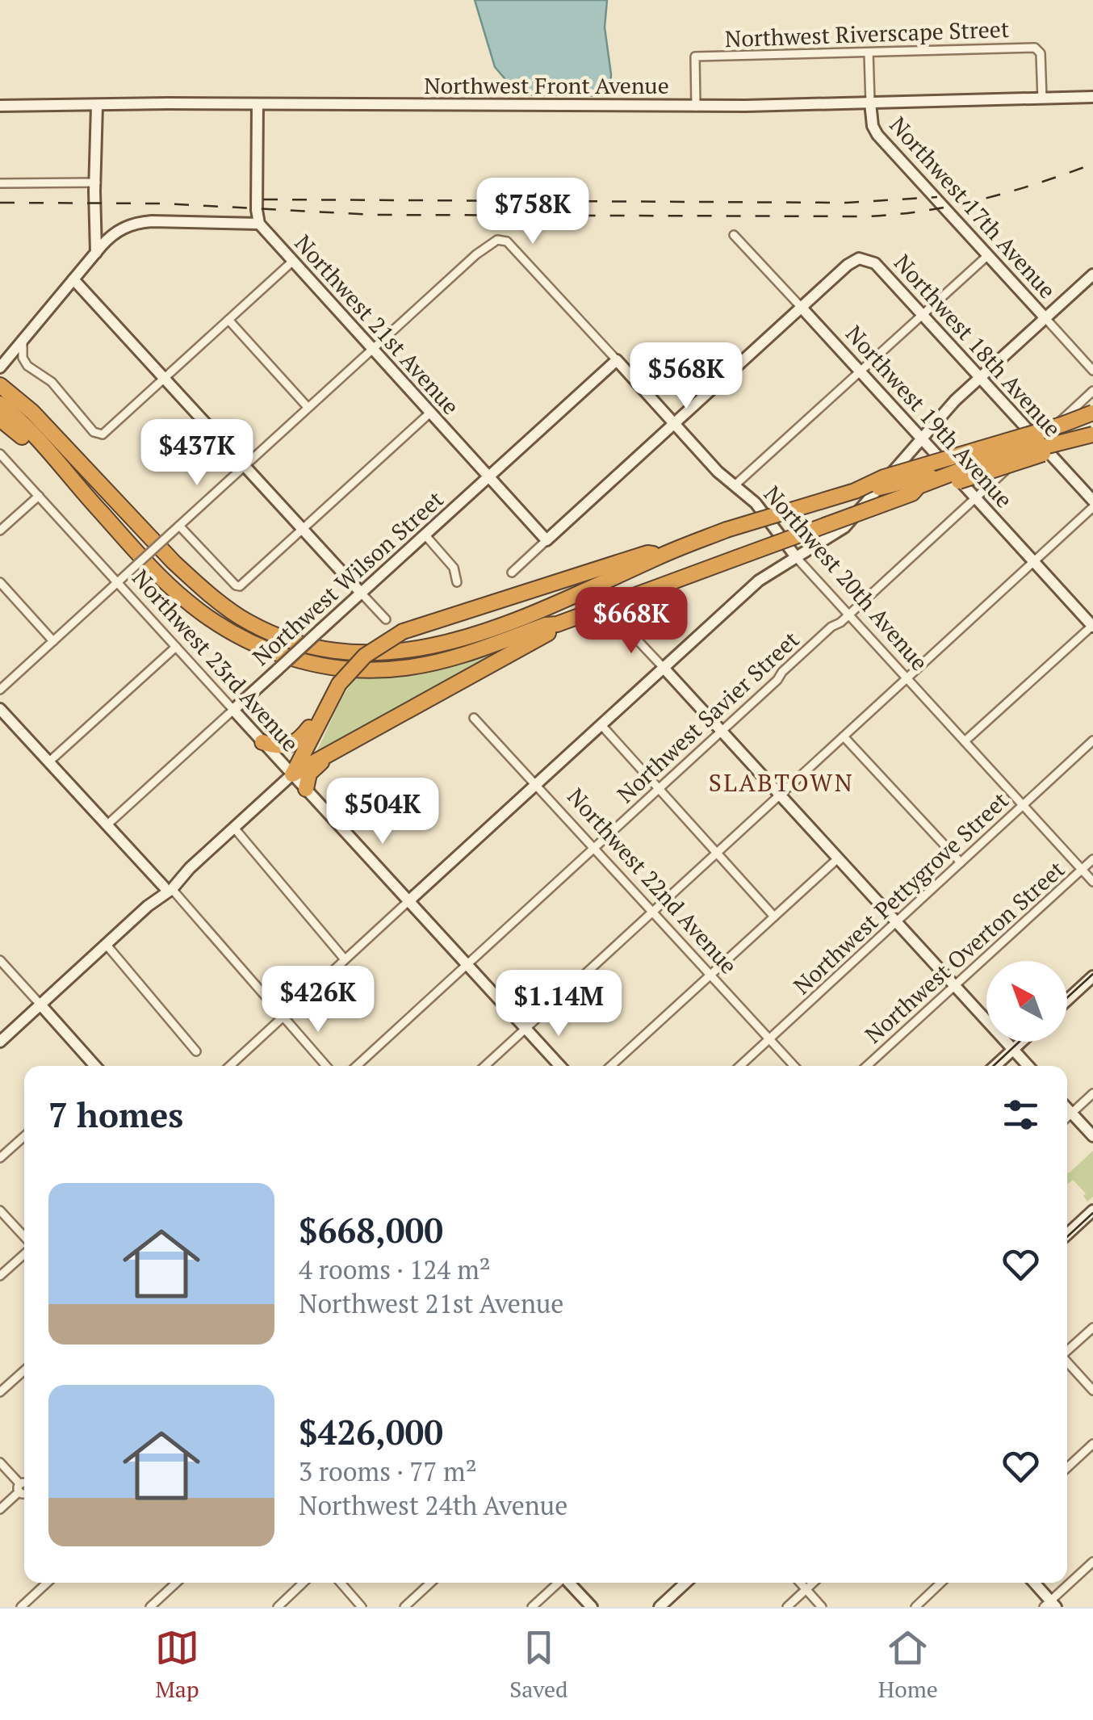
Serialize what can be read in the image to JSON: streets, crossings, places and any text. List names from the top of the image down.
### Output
{
  "streets": {
    "street": [
      "Northwest Riverscape Street",
      "Northwest Front Avenue",
      "Northwest 17th Avenue",
      "Northwest 21st Avenue",
      "Northwest 18th Avenue",
      "Northwest 19th Avenue",
      "Northwest Wilson Street",
      "Northwest 20th Avenue",
      "Northwest 23rd Avenue",
      "Northwest Savier Street",
      "Northwest 22nd Avenue",
      "Northwest Pettygrove Street",
      "Northwest Overton Street"
    ]
  },
  "crossings": [
    ["Northwest Riverscape Street", "Northwest Front Avenue"],
    ["Northwest Riverscape Street", "Northwest 17th Avenue"],
    ["Northwest Front Avenue", "Northwest 17th Avenue"],
    ["Northwest 21st Avenue", "Northwest Wilson Street"],
    ["Northwest 21st Avenue", "Northwest 20th Avenue"],
    ["Northwest 18th Avenue", "Northwest 19th Avenue"],
    ["Northwest 18th Avenue", "Northwest Savier Street"],
    ["Northwest 19th Avenue", "Northwest Savier Street"],
    ["Northwest Wilson Street", "Northwest 20th Avenue"],
    ["Northwest Wilson Street", "Northwest 23rd Avenue"],
    ["Northwest 20th Avenue", "Northwest Savier Street"],
    ["Northwest 20th Avenue", "Northwest Pettygrove Street"],
    ["Northwest 20th Avenue", "Northwest Overton Street"],
    ["Northwest 23rd Avenue", "Northwest Savier Street"],
    ["Northwest Savier Street", "Northwest 22nd Avenue"],
    ["Northwest 22nd Avenue", "Northwest Pettygrove Street"]
  ],
  "districts": ["SLABTOWN"],
  "north": "top left",
  "page": {
    "price": [
      "$758K",
      "$568K",
      "$437K",
      "$668K",
      "$504K",
      "$426K",
      "$1.14M"
    ],
    "heading": "7 homes",
    "list": [
      {
        "name": "$668,000",
        "note": "4 rooms · 124 m² · Northwest 21st Avenue"
      },
      {
        "name": "$426,000",
        "note": "3 rooms · 77 m² · Northwest 24th Avenue"
      }
    ],
    "tabs": ["Map", "Saved", "Home"]
  }
}
